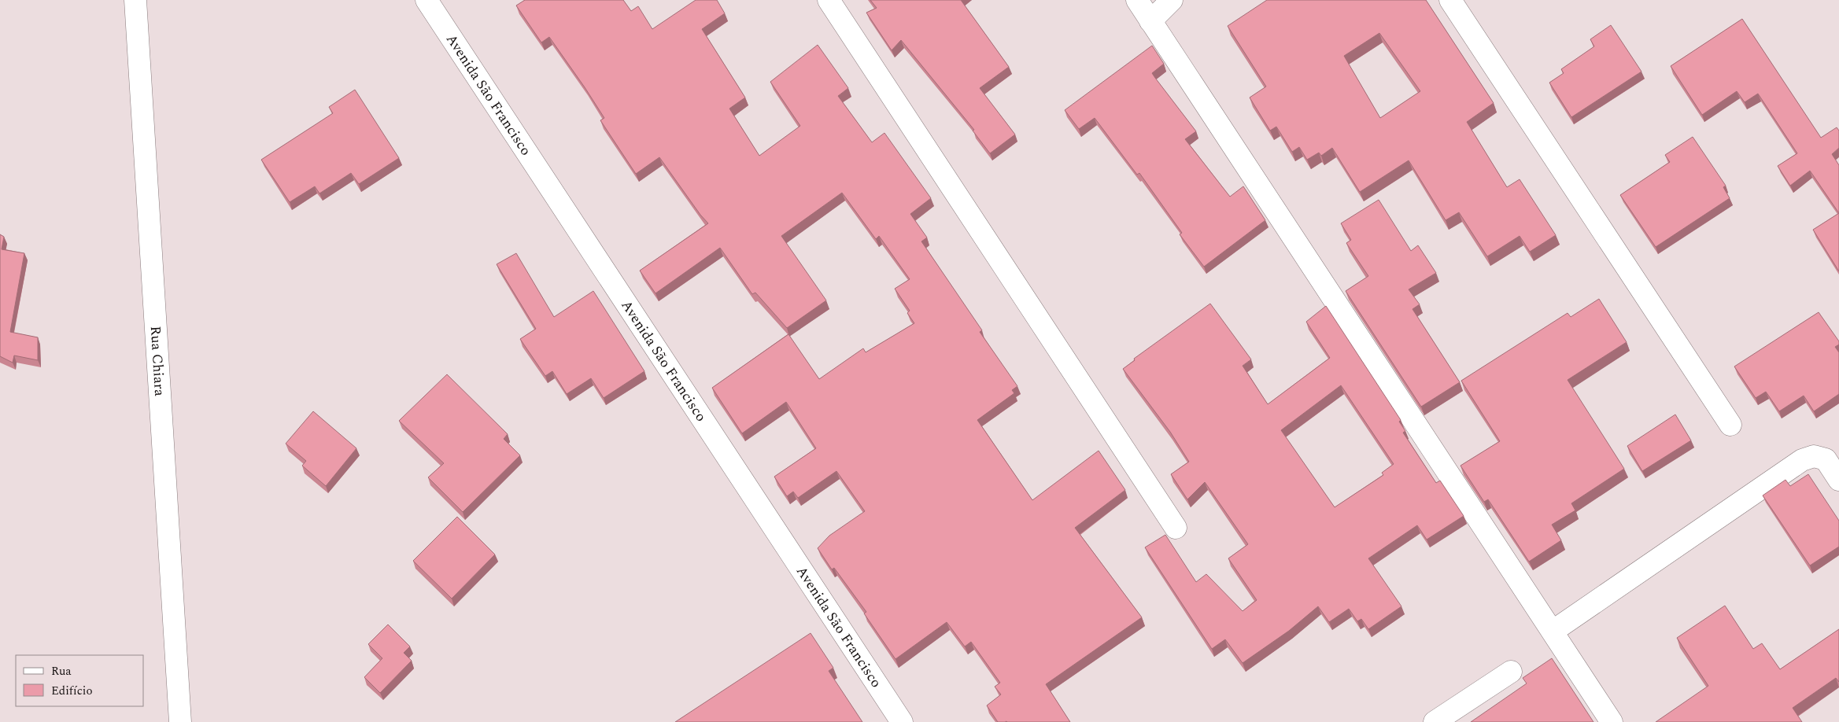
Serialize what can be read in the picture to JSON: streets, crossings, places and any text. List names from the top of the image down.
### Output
{
  "streets": {
    "street": ["Avenida São Francisco", "Rua Chiara"]
  },
  "legend": ["Rua", "Edifício"]
}
